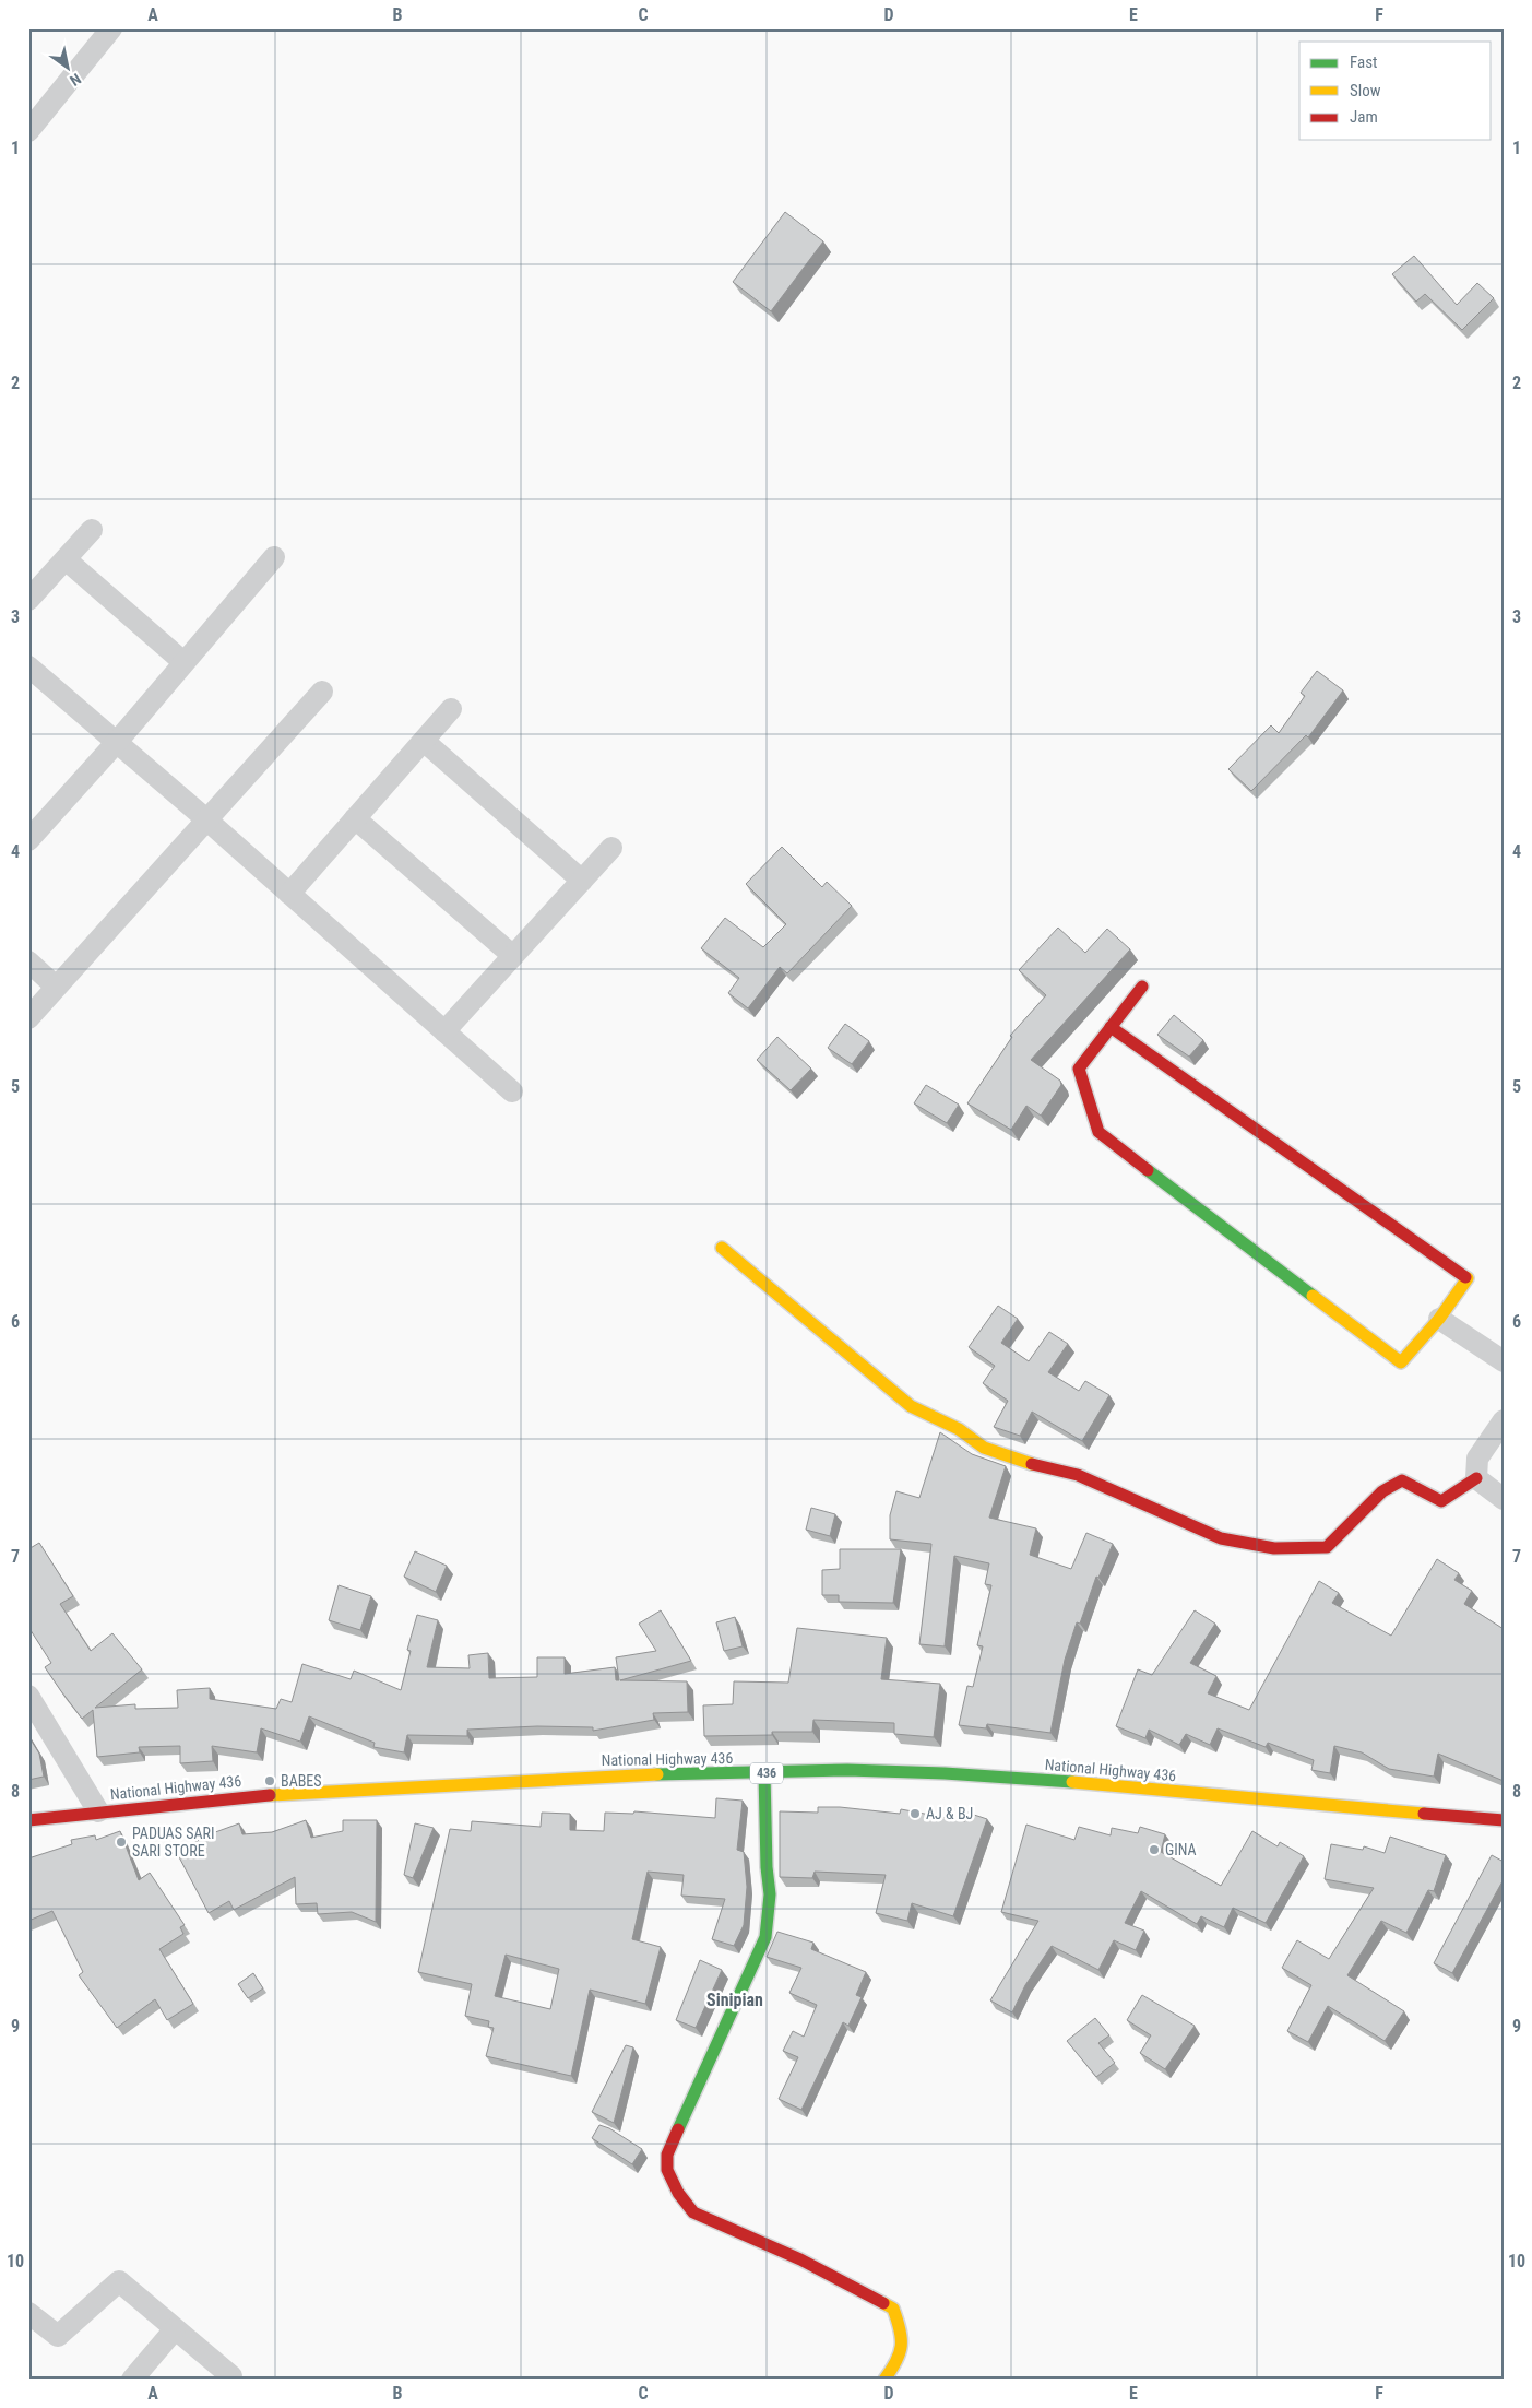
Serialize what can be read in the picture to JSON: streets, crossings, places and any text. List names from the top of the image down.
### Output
{
  "streets": {
    "street": ["National Highway 436", "436"]
  },
  "districts": ["Sinipian"],
  "places": [
    "BABES",
    "AJ & BJ",
    "PADUAS SARI SARI STORE",
    "GINA"
  ],
  "legend": ["Fast", "Slow", "Jam"],
  "north": "bottom right",
  "grid": {
    "columns": [
      "A",
      "B",
      "C",
      "D",
      "E",
      "F"
    ],
    "rows": [
      "1",
      "2",
      "3",
      "4",
      "5",
      "6",
      "7",
      "8",
      "9",
      "10"
    ]
  }
}
